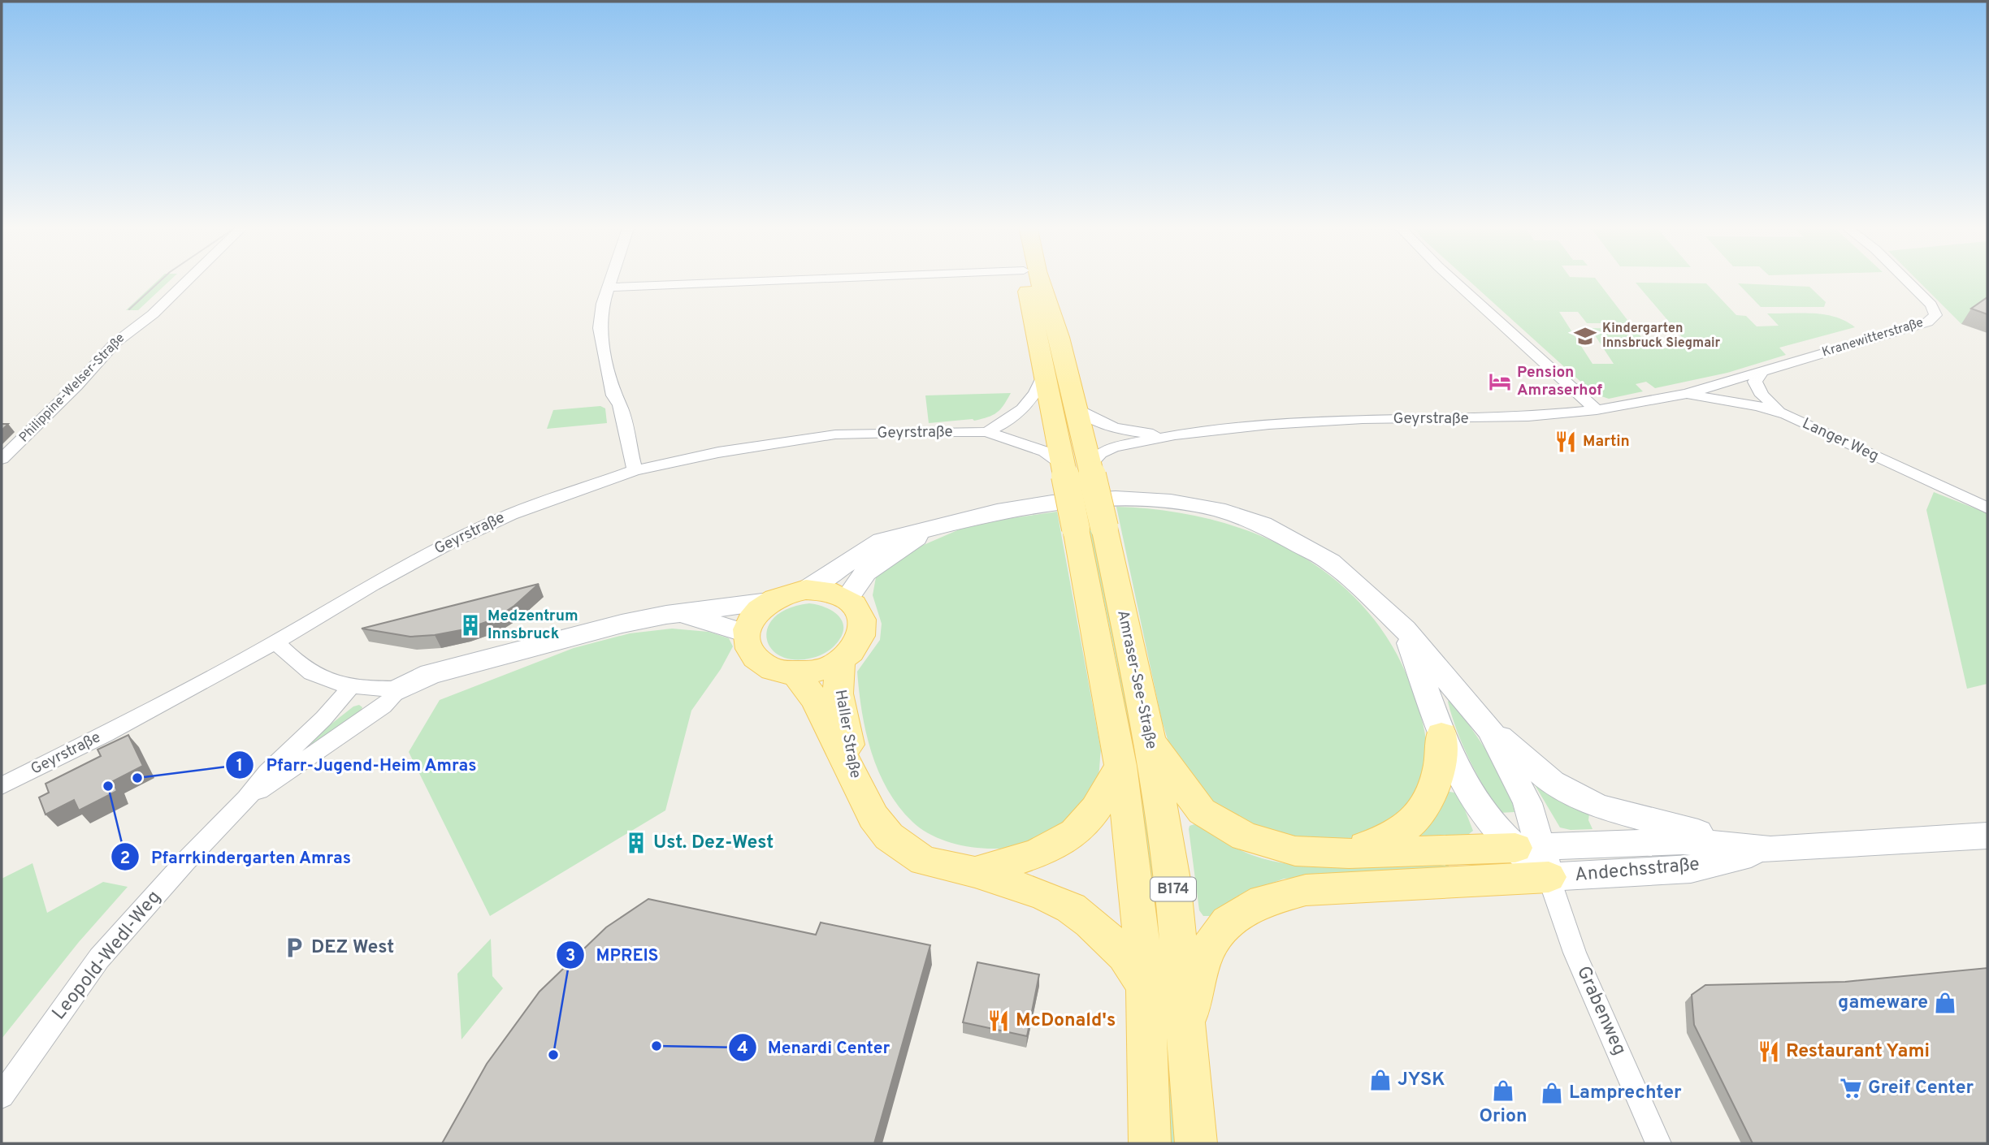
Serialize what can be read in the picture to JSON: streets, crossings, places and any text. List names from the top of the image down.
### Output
{
  "streets": {
    "main road": [
      "Amraser-See-Straße",
      "Haller Straße",
      "Andechsstraße",
      "B174"
    ],
    "street": [
      "Kranewitterstraße",
      "Philippine-Welser-Straße",
      "Geyrstraße",
      "Langer Weg",
      "Leopold-Wedl-Weg",
      "Grabenweg"
    ]
  },
  "crossings": [
    ["Kranewitterstraße", "Geyrstraße"],
    ["Kranewitterstraße", "Langer Weg"],
    ["Geyrstraße", "Langer Weg"],
    ["Geyrstraße", "Amraser-See-Straße"],
    ["Andechsstraße", "Grabenweg"]
  ],
  "places": {
    "school or university": ["Kindergarten Innsbruck Siegmair"],
    "hotel": ["Pension Amraserhof"],
    "restaurant": ["Martin", "McDonald's", "Restaurant Yami"],
    "building": ["Medzentrum Innsbruck", "Ust. Dez-West"],
    "other": [
      "Pfarr-Jugend-Heim Amras",
      "Pfarrkindergarten Amras",
      "Menardi Center",
      "MPREIS"
    ],
    "parking": ["DEZ West"],
    "shop": [
      "gameware",
      "JYSK",
      "Orion",
      "Lamprechter"
    ],
    "supermarket": ["Greif Center"]
  }
}
